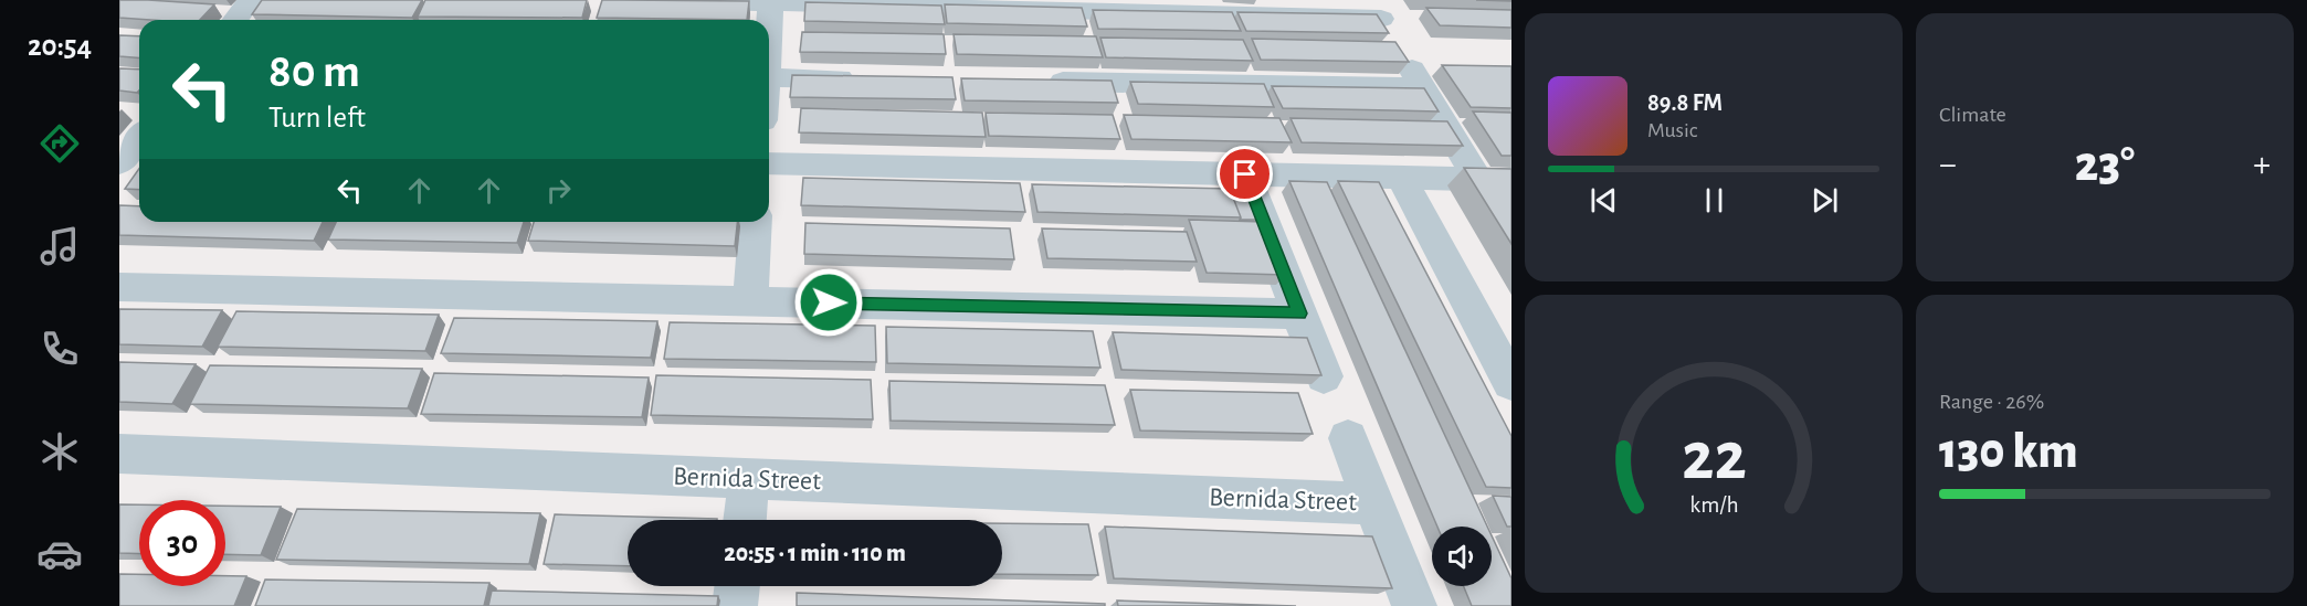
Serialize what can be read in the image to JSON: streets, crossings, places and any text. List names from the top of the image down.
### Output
{
  "streets": {
    "street": ["Bernida Street"]
  },
  "page": {
    "tabs": "20:54",
    "tile": [
      "Climate",
      ["Range · 26%", "130 km"]
    ],
    "turn": ["80 m", "Turn left"],
    "song": ["89.8 FM", "Music"],
    "heat": ["−", "23°", "+"],
    "limit": "30",
    "trip": "20:55 · 1 min · 110 m",
    "gauge": ["22", "km/h"]
  }
}
